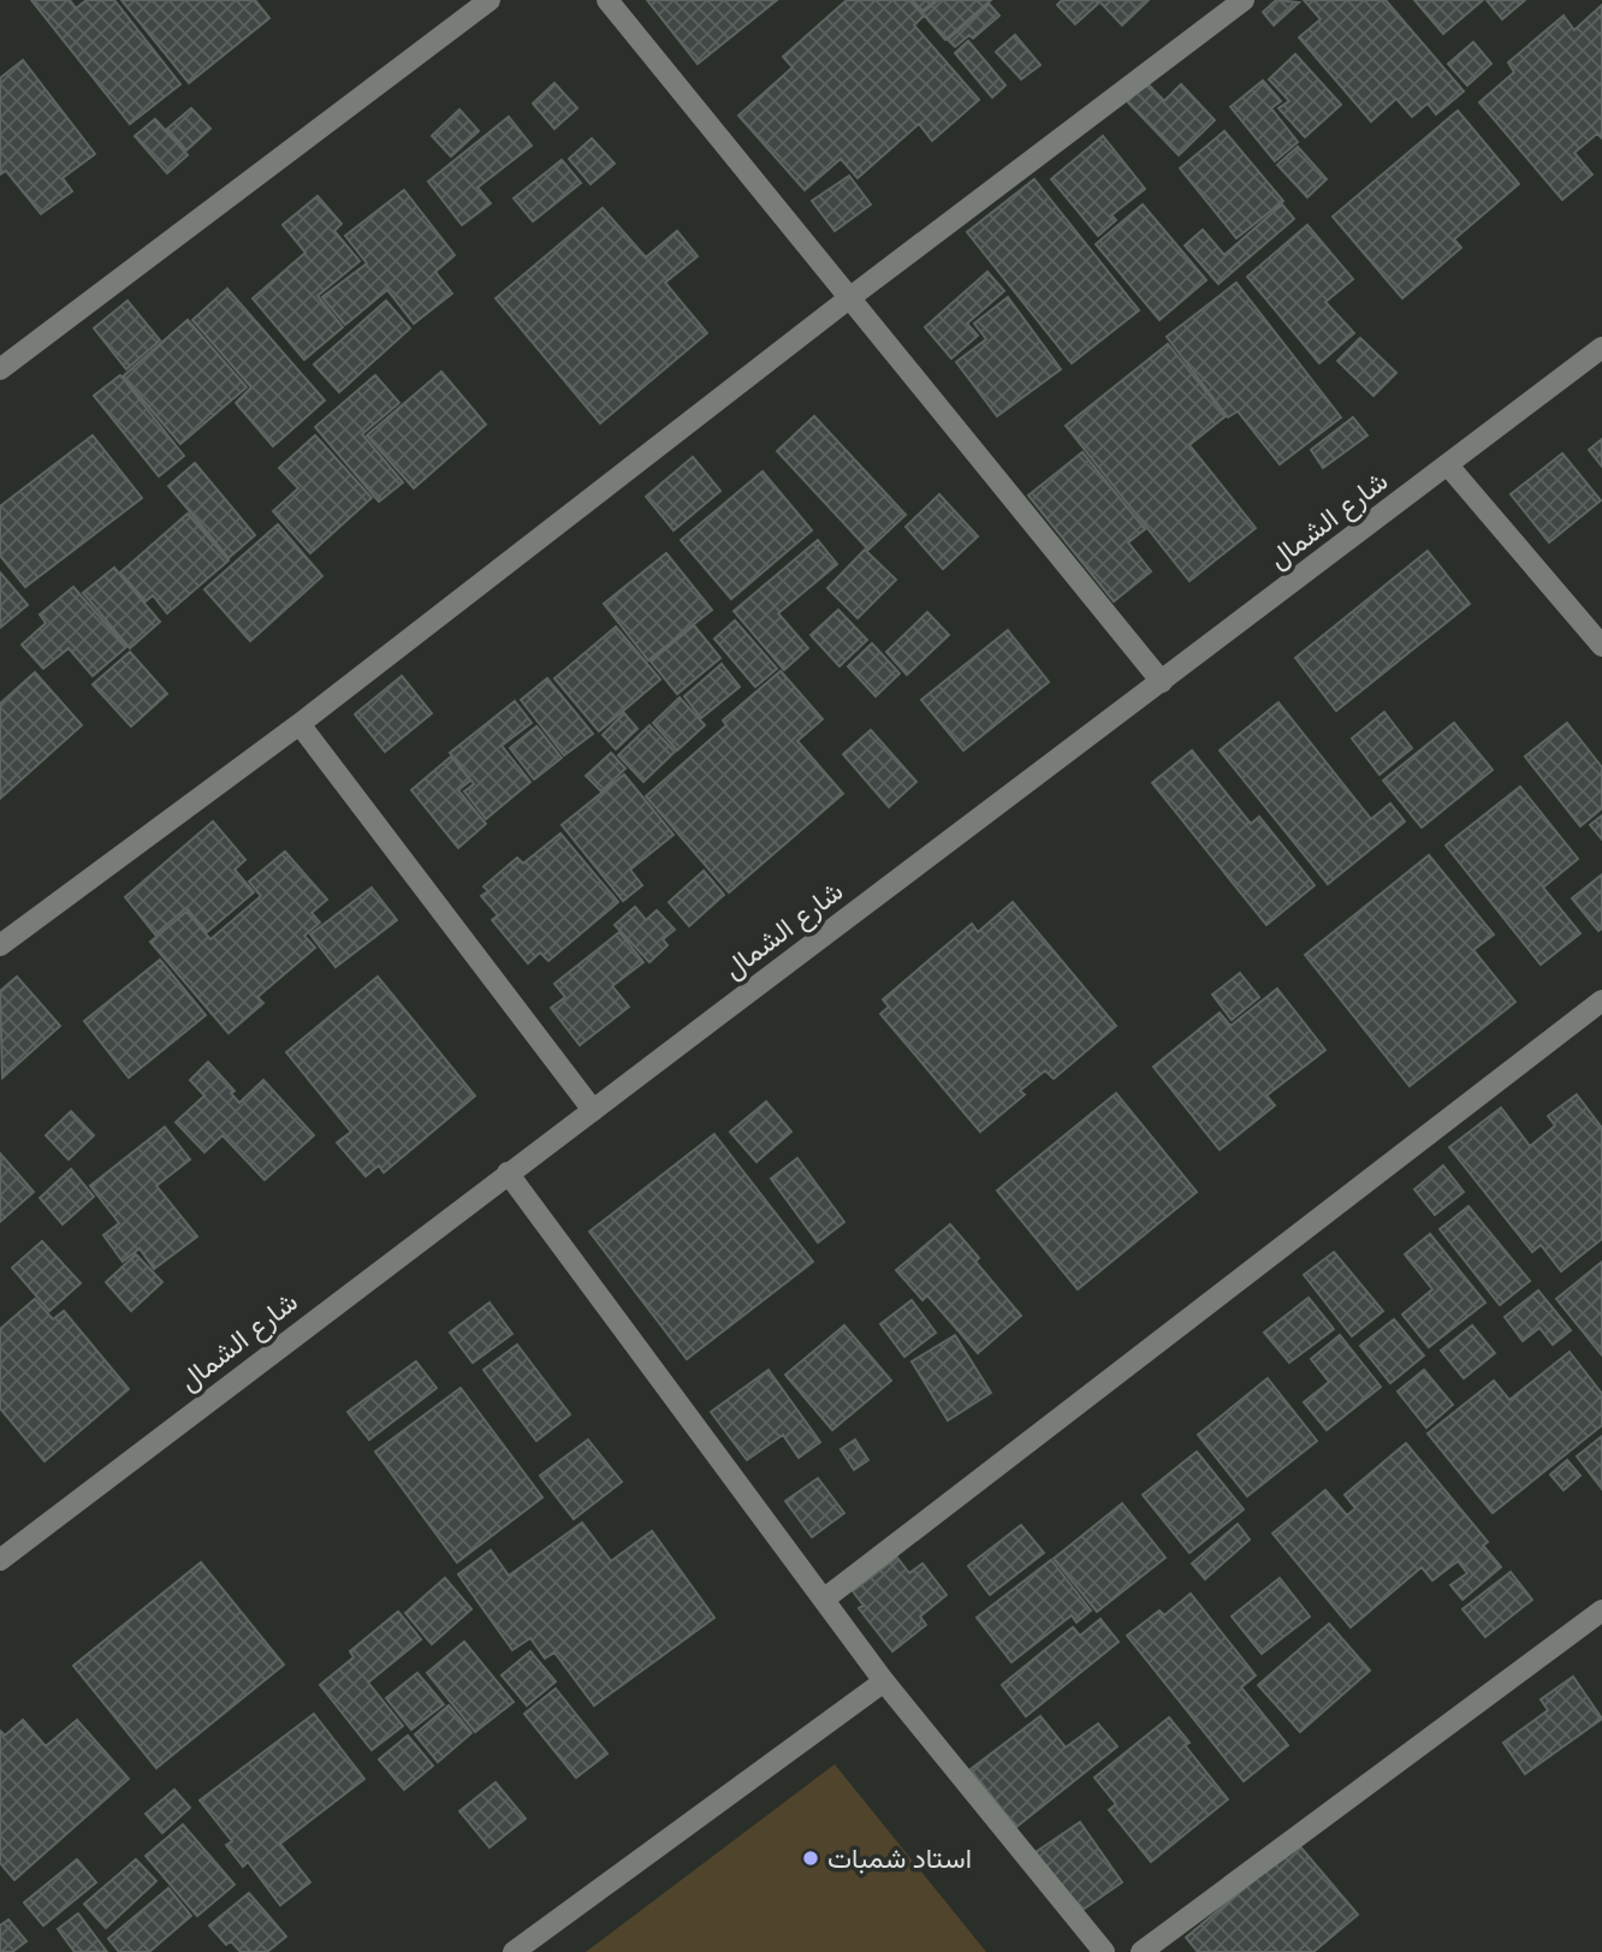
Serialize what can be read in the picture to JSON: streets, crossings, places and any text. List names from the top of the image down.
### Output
{
  "streets": {
    "street": ["شارع الشمال"]
  },
  "places": ["استاد شمبات"]
}
